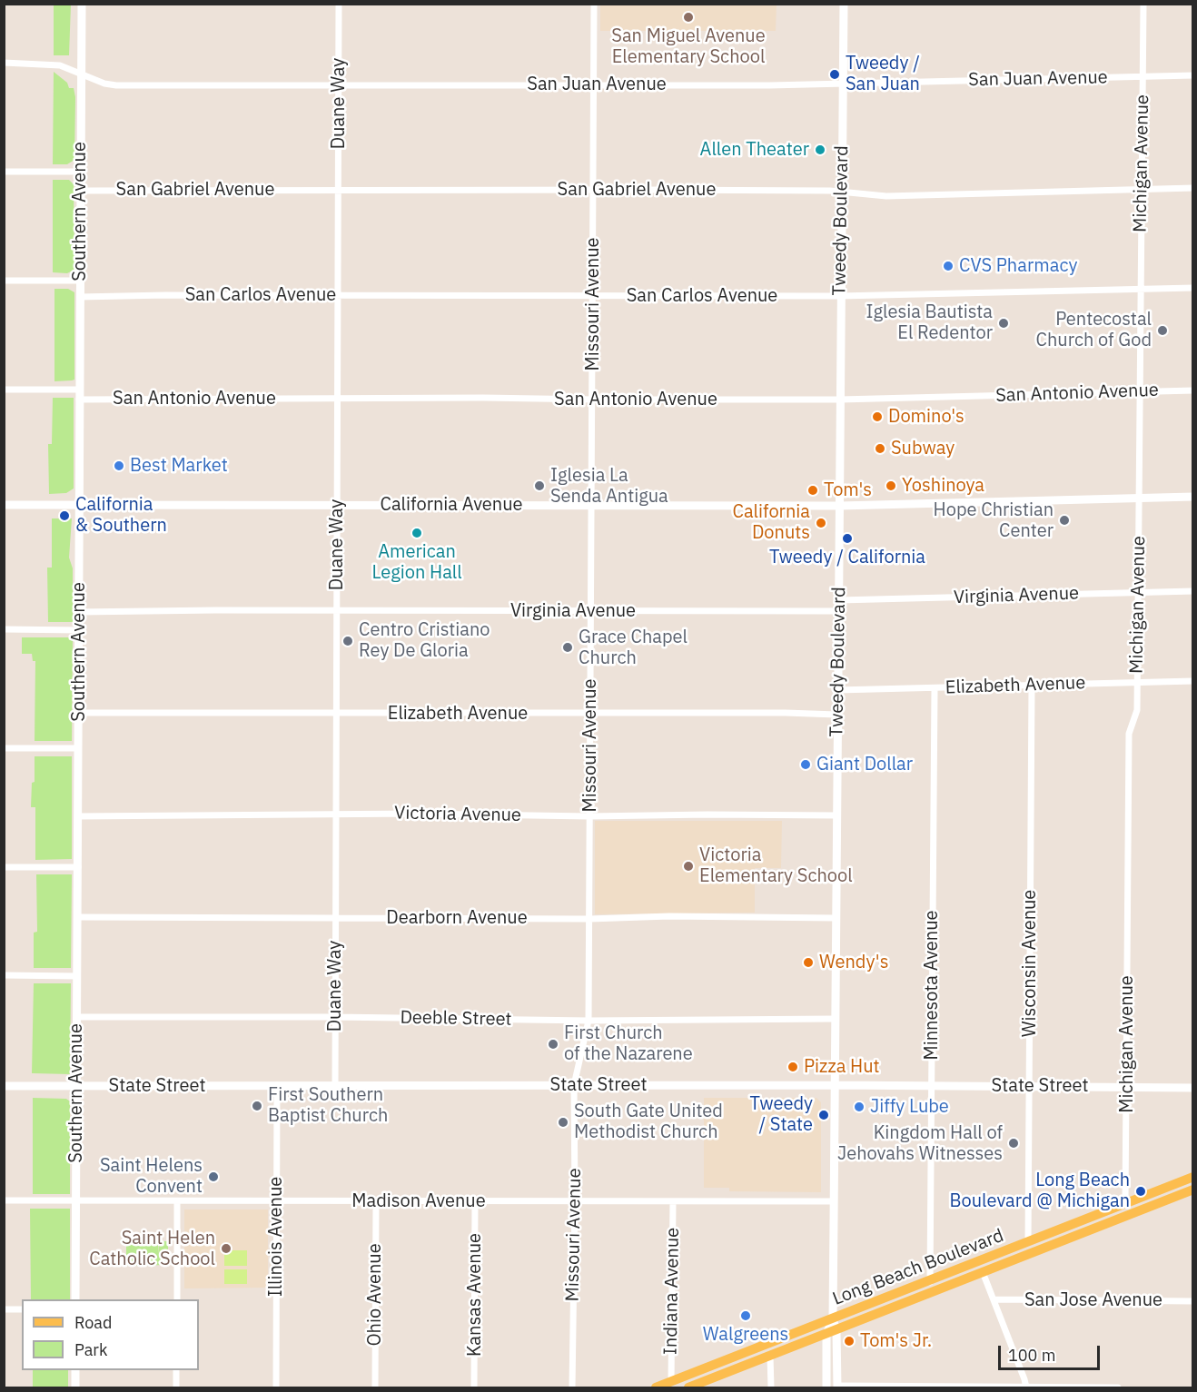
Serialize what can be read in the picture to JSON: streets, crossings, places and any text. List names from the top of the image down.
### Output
{
  "streets": {
    "main road": [
      "Southern Avenue",
      "Tweedy Boulevard",
      "California Avenue",
      "State Street",
      "Long Beach Boulevard"
    ],
    "street": [
      "San Juan Avenue",
      "Duane Way",
      "Michigan Avenue",
      "San Gabriel Avenue",
      "San Carlos Avenue",
      "Missouri Avenue",
      "San Antonio Avenue",
      "Virginia Avenue",
      "Elizabeth Avenue",
      "Victoria Avenue",
      "Dearborn Avenue",
      "Wisconsin Avenue",
      "Minnesota Avenue",
      "Deeble Street",
      "Madison Avenue",
      "Illinois Avenue",
      "Indiana Avenue",
      "Ohio Avenue",
      "Kansas Avenue",
      "San Jose Avenue"
    ]
  },
  "crossings": [
    ["San Juan Avenue", "Duane Way"],
    ["San Juan Avenue", "Michigan Avenue"],
    ["San Juan Avenue", "Southern Avenue"],
    ["San Juan Avenue", "Tweedy Boulevard"],
    ["San Juan Avenue", "Missouri Avenue"],
    ["Duane Way", "San Gabriel Avenue"],
    ["Duane Way", "San Carlos Avenue"],
    ["Duane Way", "San Antonio Avenue"],
    ["Duane Way", "California Avenue"],
    ["Duane Way", "Virginia Avenue"],
    ["Duane Way", "Elizabeth Avenue"],
    ["Duane Way", "Victoria Avenue"],
    ["Duane Way", "Dearborn Avenue"],
    ["Duane Way", "Deeble Street"],
    ["Duane Way", "State Street"],
    ["Michigan Avenue", "San Gabriel Avenue"],
    ["Michigan Avenue", "San Carlos Avenue"],
    ["Michigan Avenue", "San Antonio Avenue"],
    ["Michigan Avenue", "California Avenue"],
    ["Michigan Avenue", "Virginia Avenue"],
    ["Michigan Avenue", "Elizabeth Avenue"],
    ["Michigan Avenue", "State Street"],
    ["Michigan Avenue", "Long Beach Boulevard"],
    ["San Gabriel Avenue", "Southern Avenue"],
    ["San Gabriel Avenue", "Tweedy Boulevard"],
    ["San Gabriel Avenue", "Missouri Avenue"],
    ["Southern Avenue", "San Carlos Avenue"],
    ["Southern Avenue", "San Antonio Avenue"],
    ["Southern Avenue", "California Avenue"],
    ["Southern Avenue", "Virginia Avenue"],
    ["Southern Avenue", "Elizabeth Avenue"],
    ["Southern Avenue", "Victoria Avenue"],
    ["Southern Avenue", "Dearborn Avenue"],
    ["Southern Avenue", "Deeble Street"],
    ["Southern Avenue", "State Street"],
    ["Southern Avenue", "Madison Avenue"],
    ["Tweedy Boulevard", "San Carlos Avenue"],
    ["Tweedy Boulevard", "San Antonio Avenue"],
    ["Tweedy Boulevard", "California Avenue"],
    ["Tweedy Boulevard", "Virginia Avenue"],
    ["Tweedy Boulevard", "Elizabeth Avenue"],
    ["Tweedy Boulevard", "Victoria Avenue"],
    ["Tweedy Boulevard", "Dearborn Avenue"],
    ["Tweedy Boulevard", "Deeble Street"],
    ["Tweedy Boulevard", "State Street"],
    ["Tweedy Boulevard", "Madison Avenue"],
    ["Tweedy Boulevard", "Long Beach Boulevard"],
    ["San Carlos Avenue", "Missouri Avenue"],
    ["Missouri Avenue", "San Antonio Avenue"],
    ["Missouri Avenue", "California Avenue"],
    ["Missouri Avenue", "Virginia Avenue"],
    ["Missouri Avenue", "Elizabeth Avenue"],
    ["Missouri Avenue", "Victoria Avenue"],
    ["Missouri Avenue", "Dearborn Avenue"],
    ["Missouri Avenue", "Deeble Street"],
    ["Missouri Avenue", "State Street"],
    ["Missouri Avenue", "Madison Avenue"],
    ["Elizabeth Avenue", "Wisconsin Avenue"],
    ["Elizabeth Avenue", "Minnesota Avenue"],
    ["Wisconsin Avenue", "State Street"],
    ["Wisconsin Avenue", "Long Beach Boulevard"],
    ["Minnesota Avenue", "State Street"],
    ["Minnesota Avenue", "Long Beach Boulevard"],
    ["State Street", "Illinois Avenue"],
    ["Madison Avenue", "Illinois Avenue"],
    ["Madison Avenue", "Indiana Avenue"],
    ["Madison Avenue", "Ohio Avenue"],
    ["Madison Avenue", "Kansas Avenue"],
    ["Long Beach Boulevard", "Indiana Avenue"]
  ],
  "places": [
    "San Miguel Avenue Elementary School",
    "Tweedy / San Juan",
    "Allen Theater",
    "CVS Pharmacy",
    "Iglesia Bautista El Redentor",
    "Pentecostal Church of God",
    "Domino's",
    "Subway",
    "Best Market",
    "Iglesia La Senda Antigua",
    "Yoshinoya",
    "Tom's",
    "California & Southern",
    "Hope Christian Center",
    "California Donuts",
    "American Legion Hall",
    "Tweedy / California",
    "Centro Cristiano Rey De Gloria",
    "Grace Chapel Church",
    "Giant Dollar",
    "Victoria Elementary School",
    "Wendy's",
    "First Church of the Nazarene",
    "Pizza Hut",
    "First Southern Baptist Church",
    "Jiffy Lube",
    "Tweedy / State",
    "South Gate United Methodist Church",
    "Kingdom Hall of Jehovahs Witnesses",
    "Saint Helens Convent",
    "Long Beach Boulevard @ Michigan",
    "Saint Helen Catholic School",
    "Walgreens",
    "Tom's Jr."
  ],
  "legend": ["Road", "Park"],
  "scale_bar": "100 m"
}
